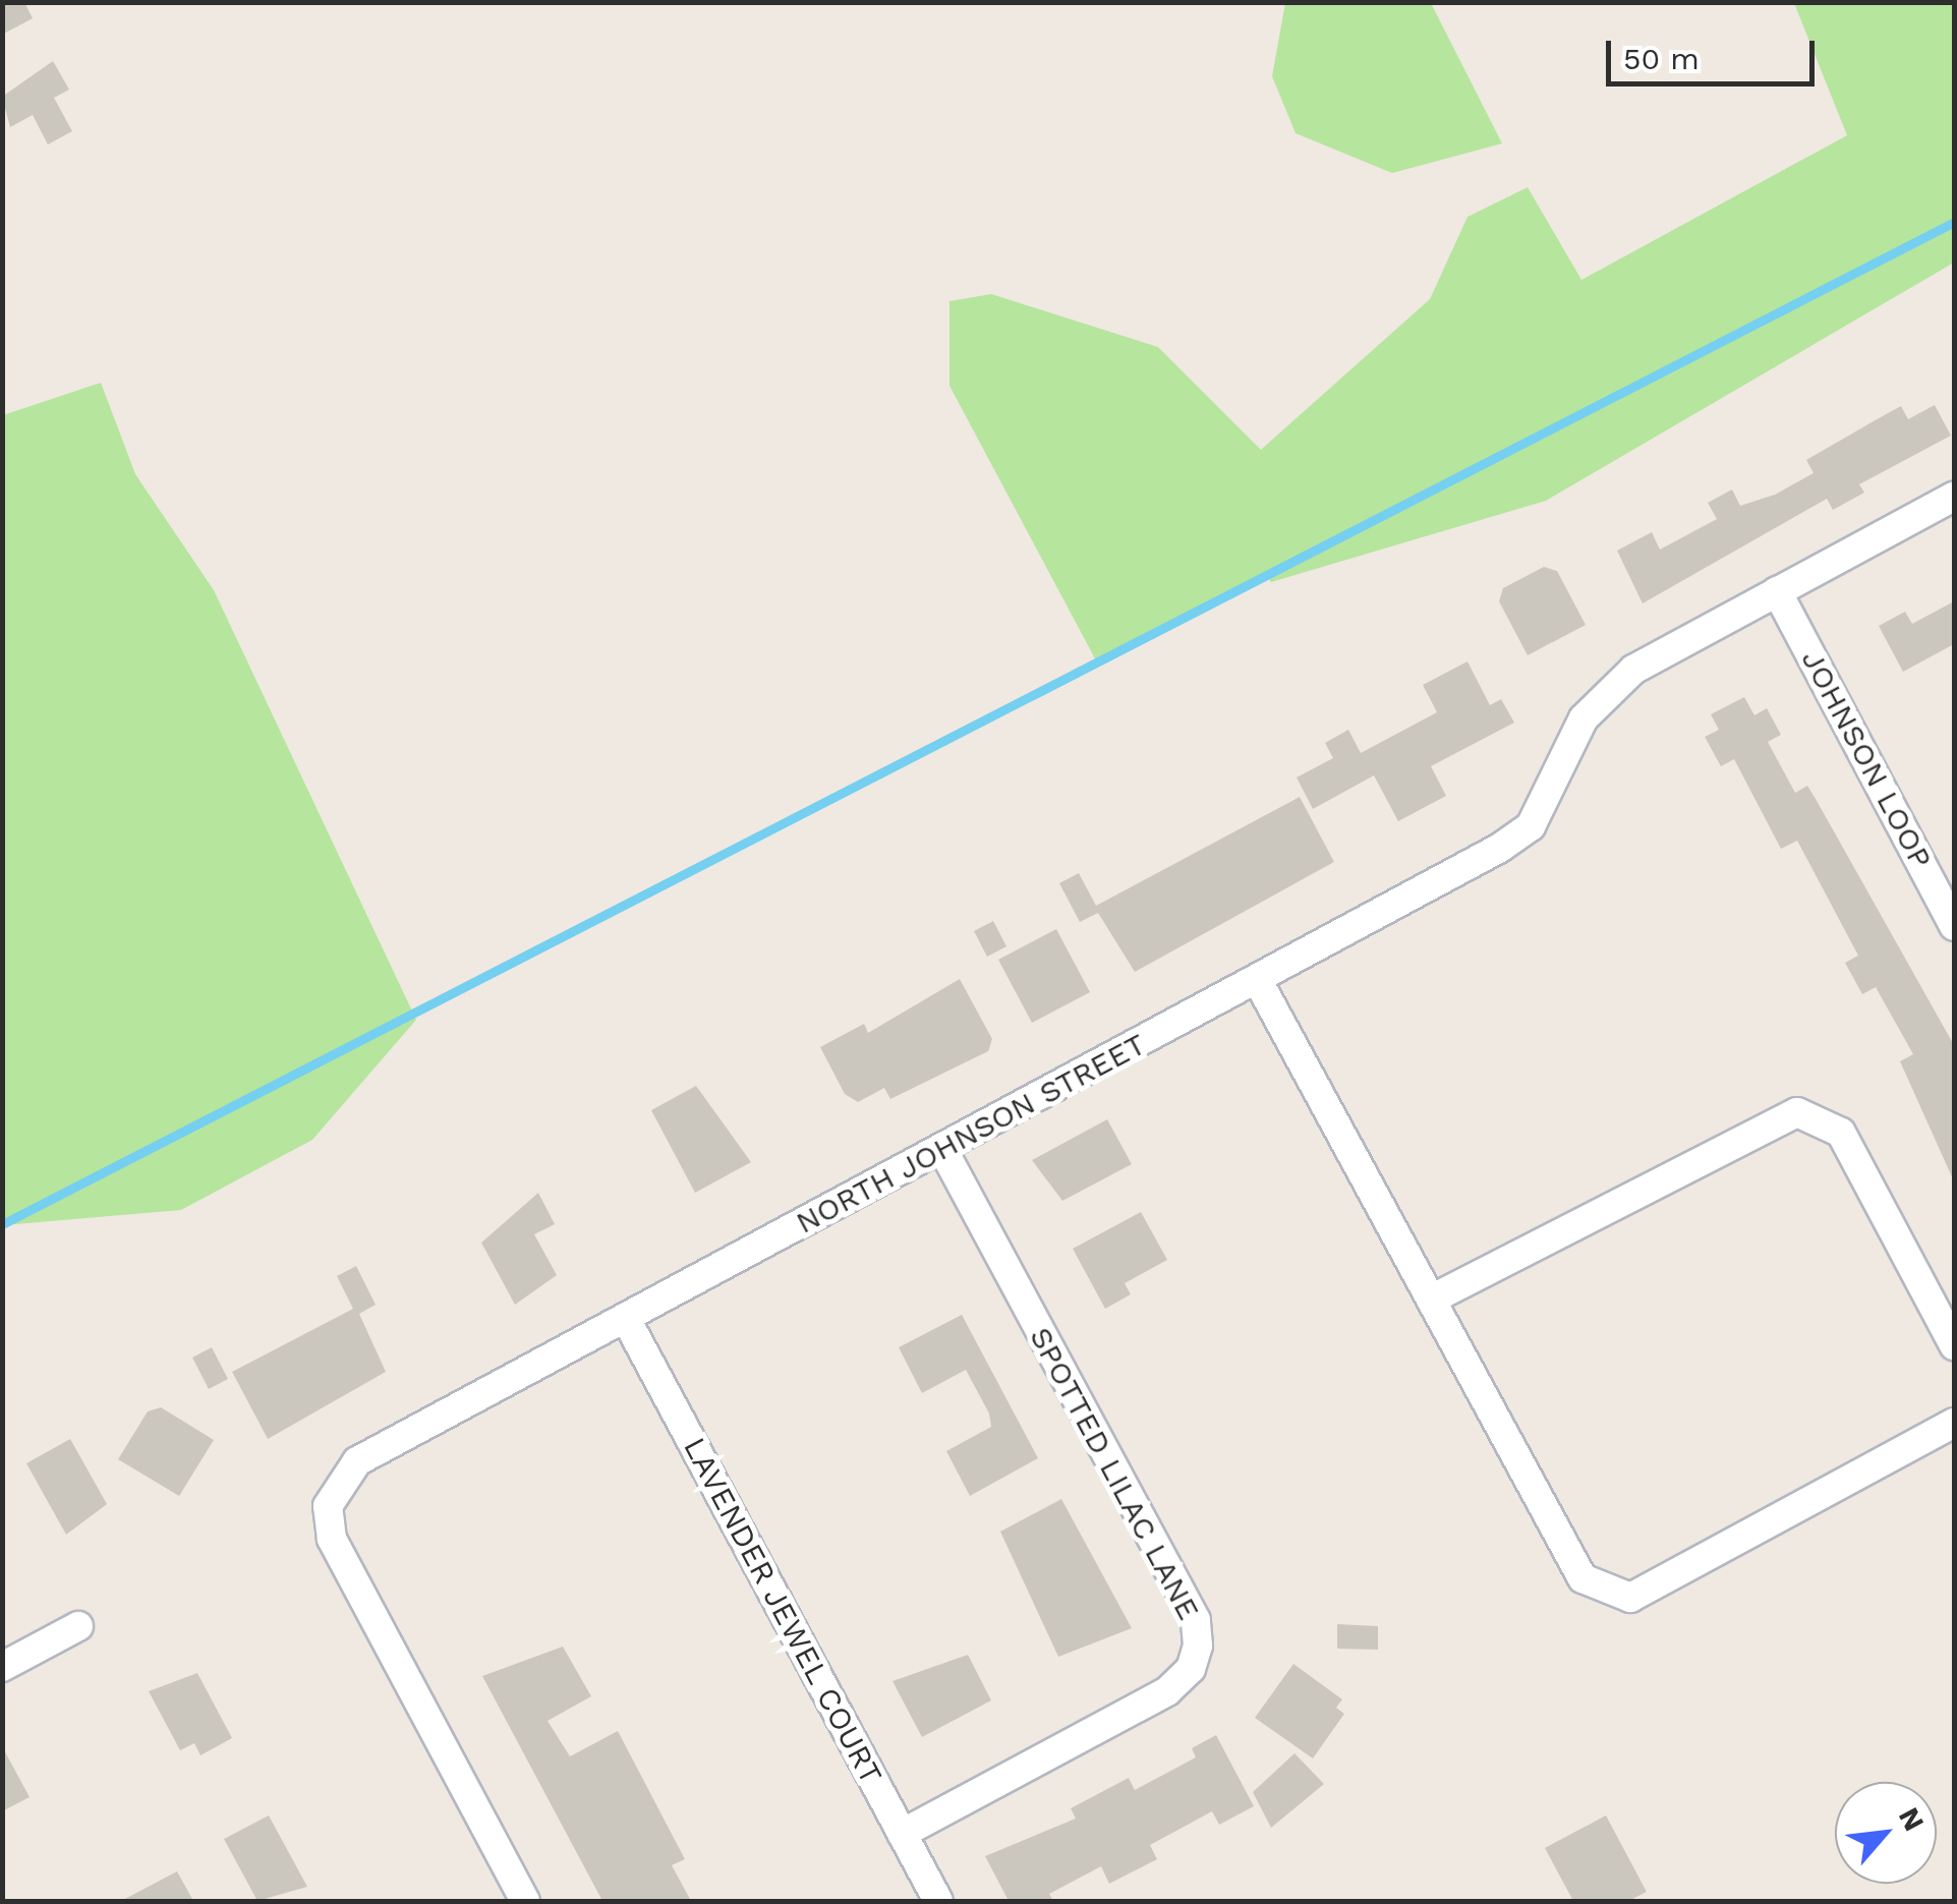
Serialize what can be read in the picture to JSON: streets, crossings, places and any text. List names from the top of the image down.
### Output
{
  "streets": {
    "street": [
      "JOHNSON LOOP",
      "NORTH JOHNSON STREET",
      "SPOTTED LILAC LANE",
      "LAVENDER JEWEL COURT"
    ]
  },
  "crossings": [
    ["JOHNSON LOOP", "NORTH JOHNSON STREET"],
    ["NORTH JOHNSON STREET", "SPOTTED LILAC LANE"],
    ["NORTH JOHNSON STREET", "LAVENDER JEWEL COURT"],
    ["SPOTTED LILAC LANE", "LAVENDER JEWEL COURT"]
  ],
  "scale_bar": "50 m",
  "north": "top right"
}
